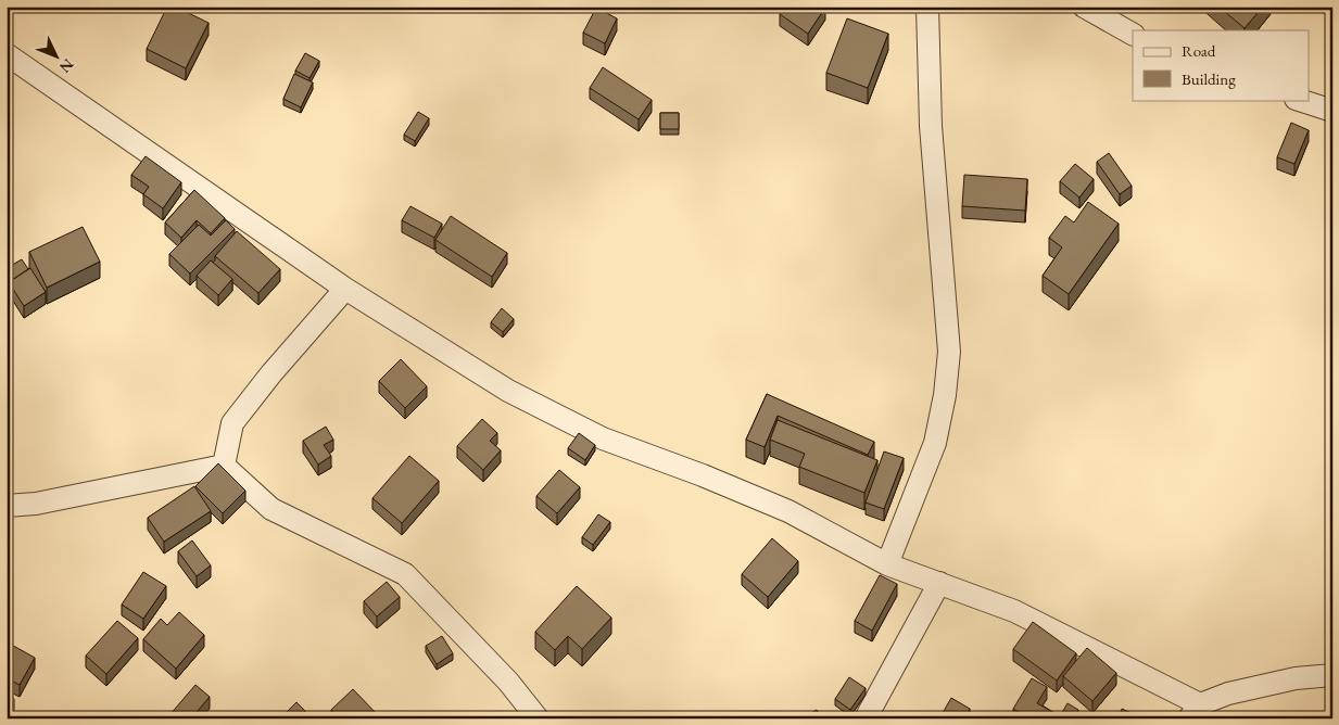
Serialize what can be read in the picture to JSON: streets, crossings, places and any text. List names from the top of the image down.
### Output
{
  "legend": ["Road", "Building"],
  "north": "bottom right"
}
